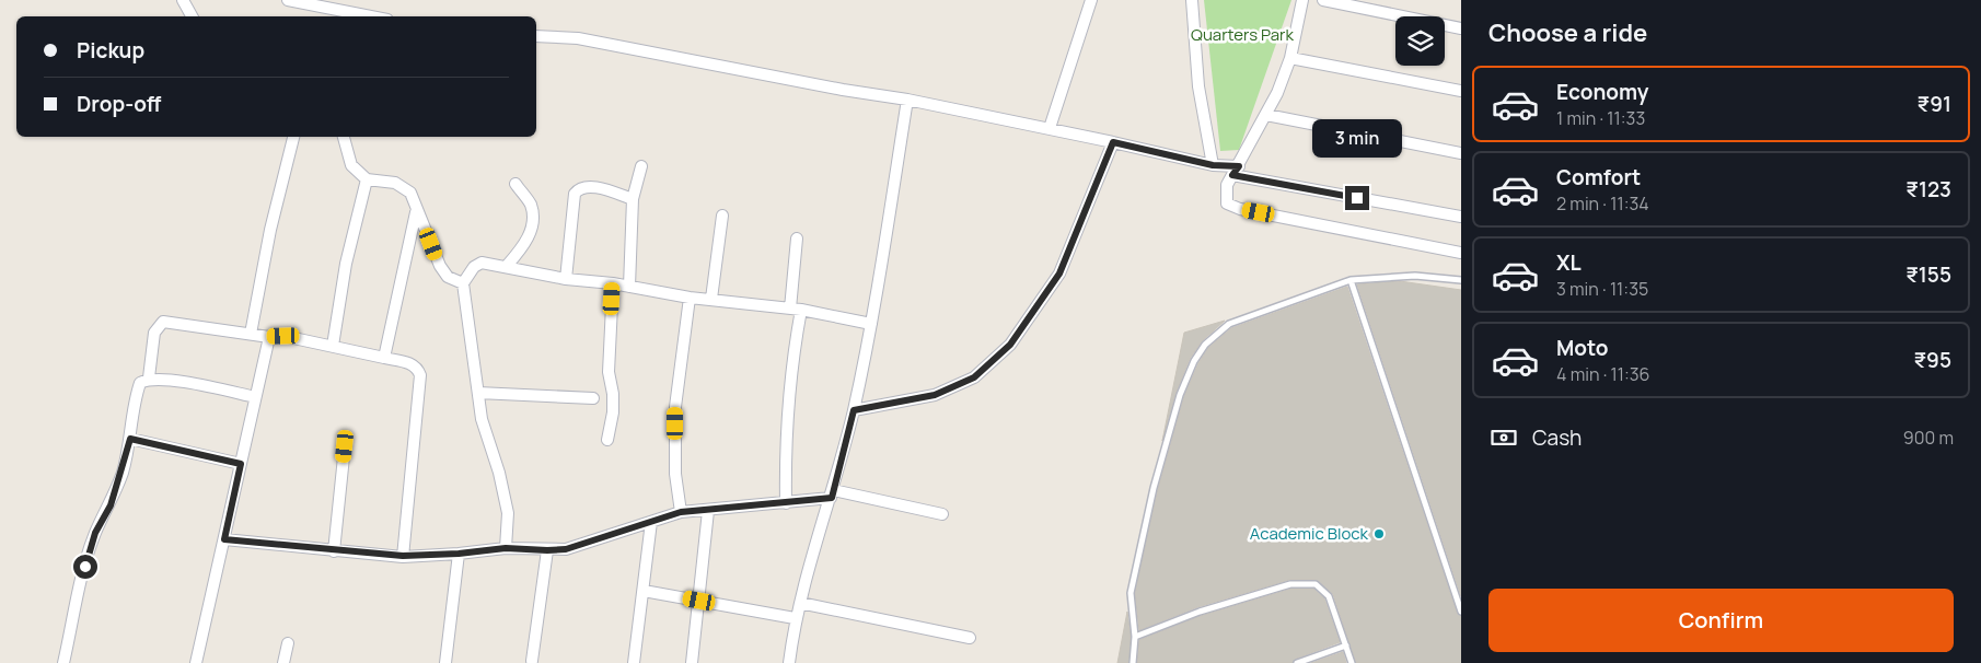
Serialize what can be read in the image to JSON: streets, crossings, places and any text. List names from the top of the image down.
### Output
{
  "parks": ["Quarters Park"],
  "places": ["Academic Block"],
  "page": {
    "heading": "Choose a ride",
    "banner": ["Pickup", "Drop-off"],
    "list": [
      {
        "name": "Economy",
        "note": "1 min · 11:33",
        "value": "₹91"
      },
      {
        "name": "Comfort",
        "note": "2 min · 11:34",
        "value": "₹123"
      },
      {
        "name": "XL",
        "note": "3 min · 11:35",
        "value": "₹155"
      },
      {
        "name": "Moto",
        "note": "4 min · 11:36",
        "value": "₹95"
      }
    ],
    "bubble": "3 min",
    "pay": ["Cash", "900 m"],
    "buttons": "Confirm"
  }
}
